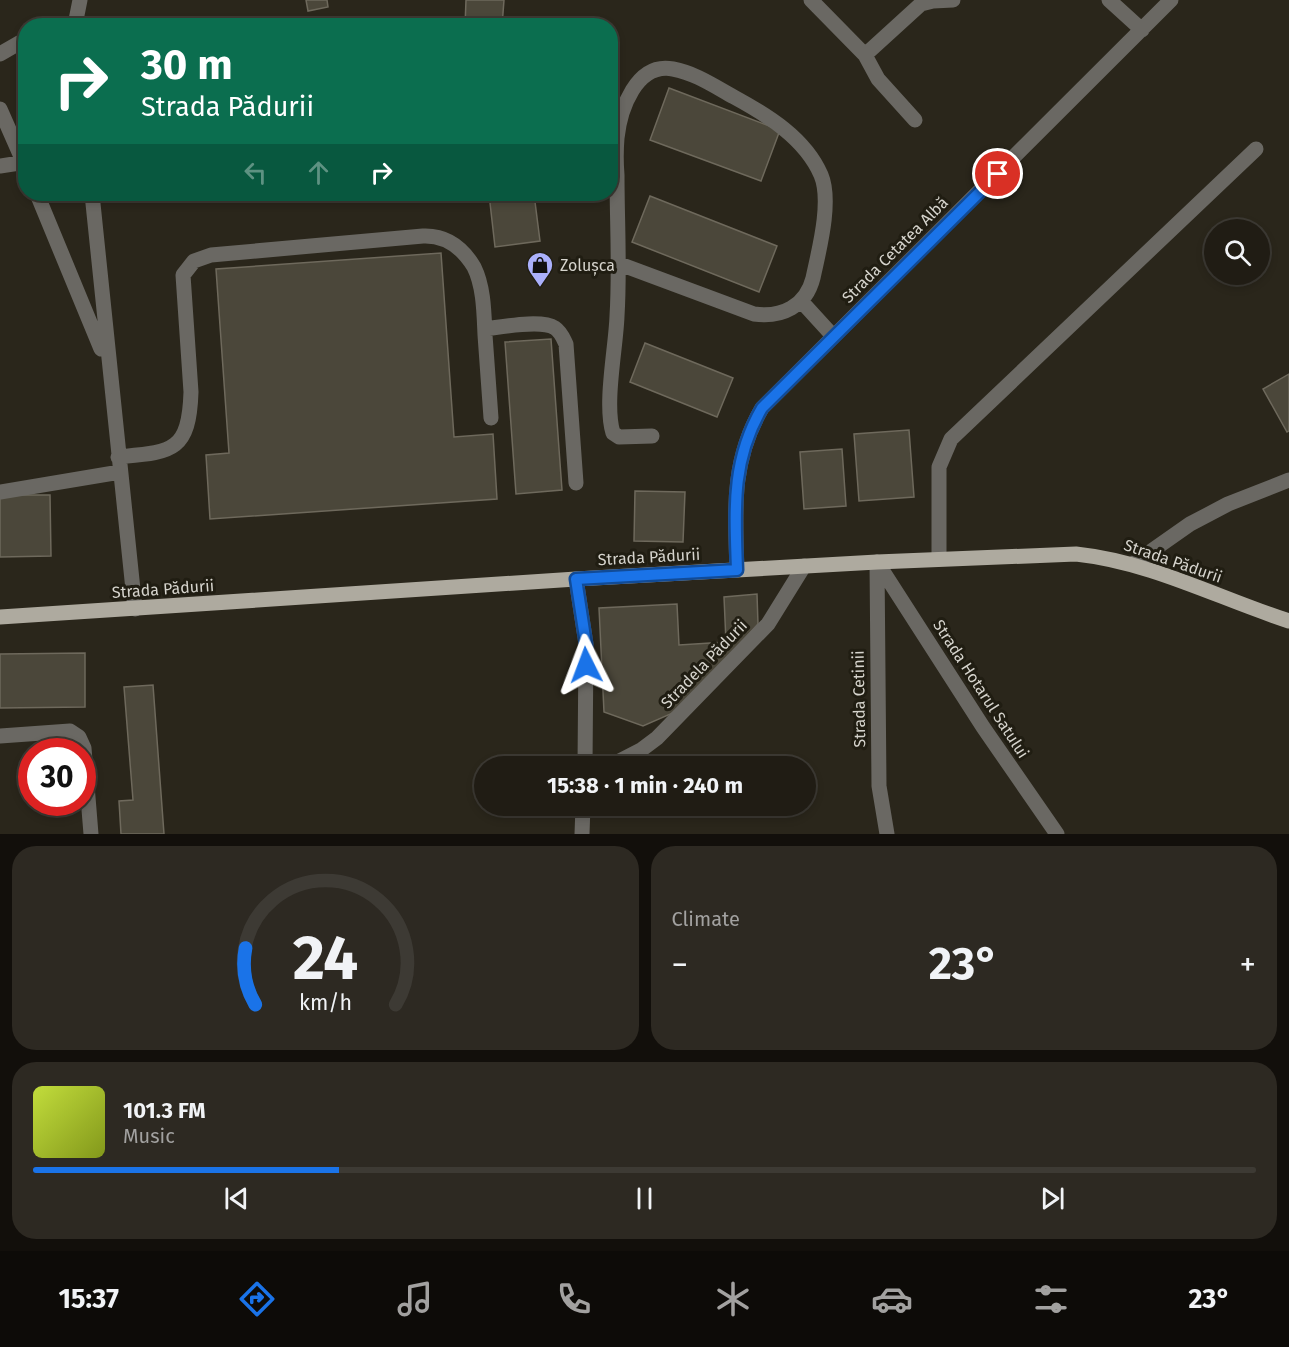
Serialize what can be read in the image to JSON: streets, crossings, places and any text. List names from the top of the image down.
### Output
{
  "streets": {
    "main road": ["Strada Pădurii"],
    "street": [
      "Strada Cetatea Albă",
      "Stradela Pădurii",
      "Strada Hotarul Satului",
      "Strada Cetinii"
    ]
  },
  "crossings": [
    ["Strada Cetatea Albă", "Strada Pădurii"],
    ["Strada Pădurii", "Stradela Pădurii"],
    ["Strada Pădurii", "Strada Hotarul Satului"],
    ["Strada Pădurii", "Strada Cetinii"],
    ["Strada Hotarul Satului", "Strada Cetinii"]
  ],
  "places": {
    "shop": ["Zolușca"]
  },
  "page": {
    "turn": ["30 m", "Strada Pădurii"],
    "limit": "30",
    "trip": "15:38 · 1 min · 240 m",
    "tile": "Climate",
    "heat": ["−", "23°", "+"],
    "song": ["101.3 FM", "Music"],
    "tabs": ["15:37", "23°"],
    "gauge": ["24", "km/h"]
  }
}
